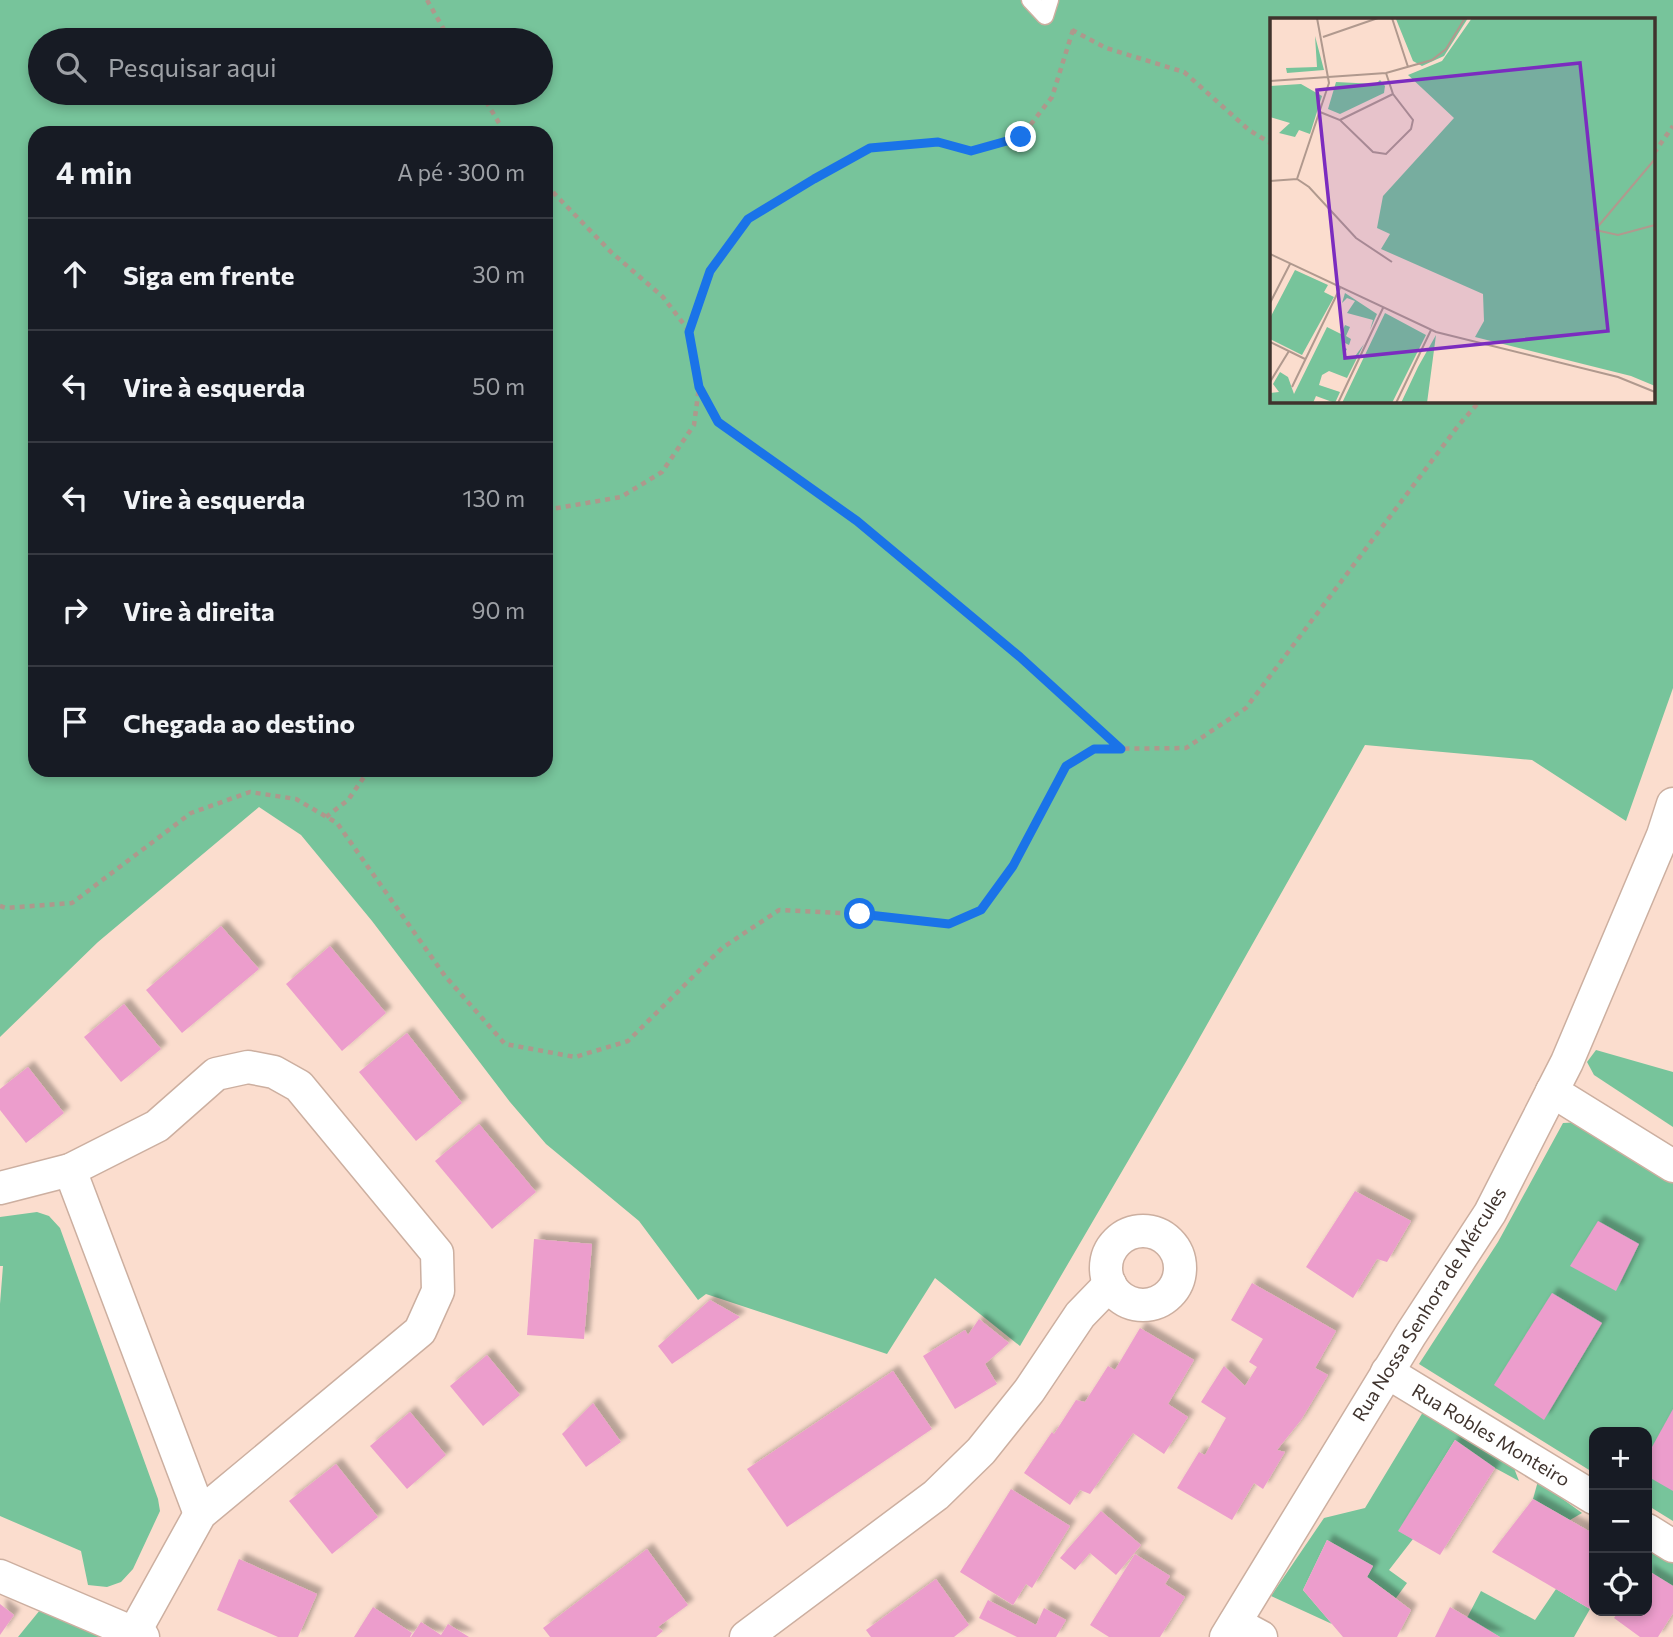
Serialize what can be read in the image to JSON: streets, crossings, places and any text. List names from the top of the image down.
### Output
{
  "streets": {
    "street": ["Rua Nossa Senhora de Mércules", "Rua Robles Monteiro"]
  },
  "crossings": [
    ["Rua Nossa Senhora de Mércules", "Rua Robles Monteiro"]
  ],
  "page": {
    "search": "Pesquisar aqui",
    "heading": ["4 min", "A pé · 300 m"],
    "list": [
      ["Siga em frente", "30 m"],
      ["Vire à esquerda", "50 m"],
      ["Vire à esquerda", "130 m"],
      ["Vire à direita", "90 m"],
      "Chegada ao destino"
    ],
    "map_buttons": ["+", "−"]
  }
}
